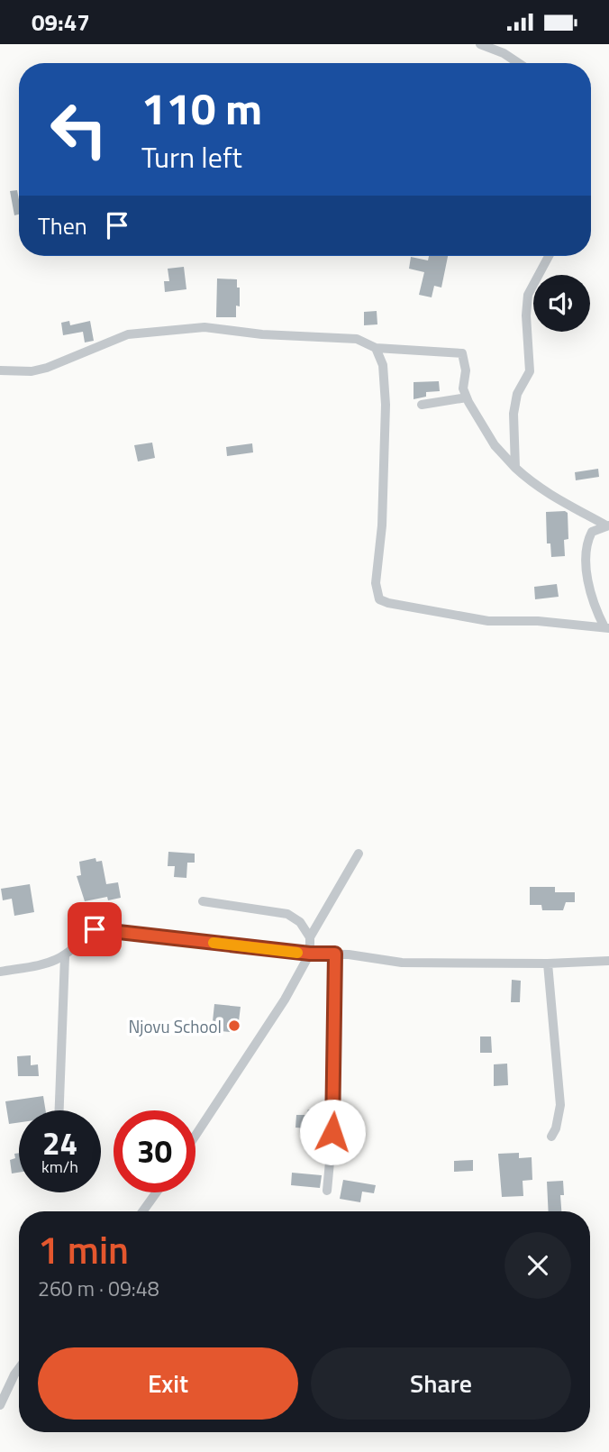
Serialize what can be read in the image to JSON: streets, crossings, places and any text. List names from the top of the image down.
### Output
{
  "places": ["Njovu School"],
  "page": {
    "status": "09:47",
    "turn": ["110 m", "Turn left"],
    "then": "Then",
    "speed": "24 km/h",
    "limit": "30",
    "heading": ["1 min", "260 m · 09:48"],
    "buttons": ["Exit", "Share"]
  }
}
